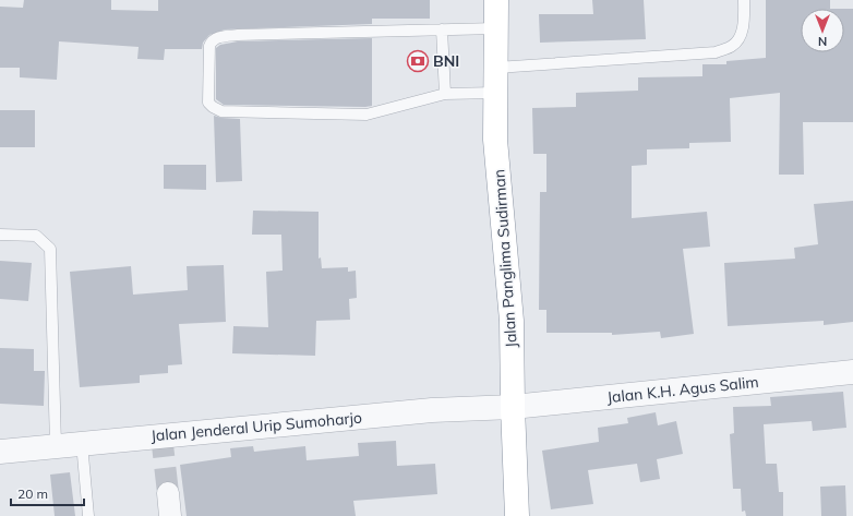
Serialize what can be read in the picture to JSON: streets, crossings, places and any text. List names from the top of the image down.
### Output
{
  "streets": {
    "highway": ["Jalan Panglima Sudirman"],
    "street": ["Jalan K.H. Agus Salim", "Jalan Jenderal Urip Sumoharjo"]
  },
  "crossings": [
    ["Jalan Panglima Sudirman", "Jalan K.H. Agus Salim"],
    ["Jalan Panglima Sudirman", "Jalan Jenderal Urip Sumoharjo"],
    ["Jalan K.H. Agus Salim", "Jalan Jenderal Urip Sumoharjo"]
  ],
  "places": {
    "bank": ["BNI"]
  },
  "scale_bar": "20 m",
  "north": "bottom"
}
